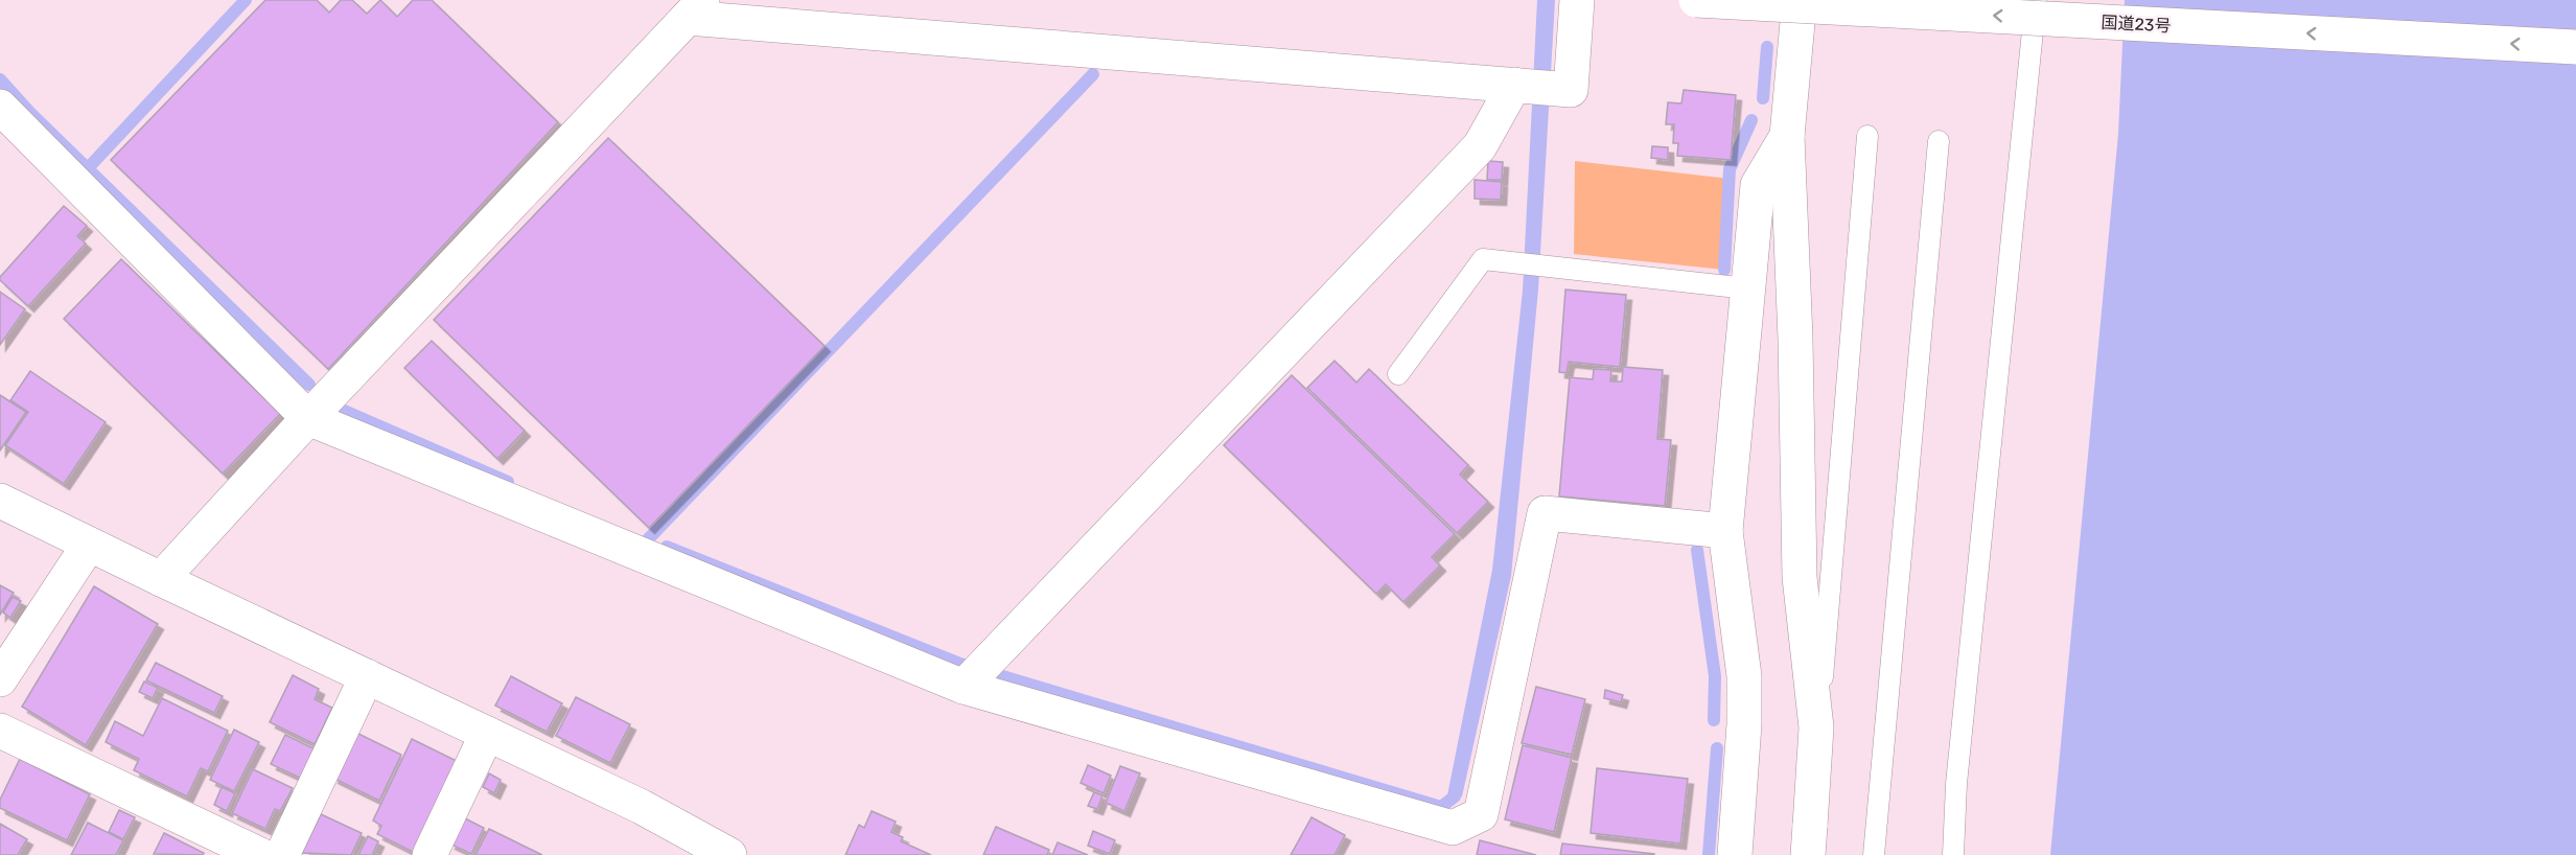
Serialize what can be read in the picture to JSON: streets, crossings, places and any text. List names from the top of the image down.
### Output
{
  "streets": {
    "main road": ["国道23号"]
  },
  "one_way": ["国道23号"]
}
